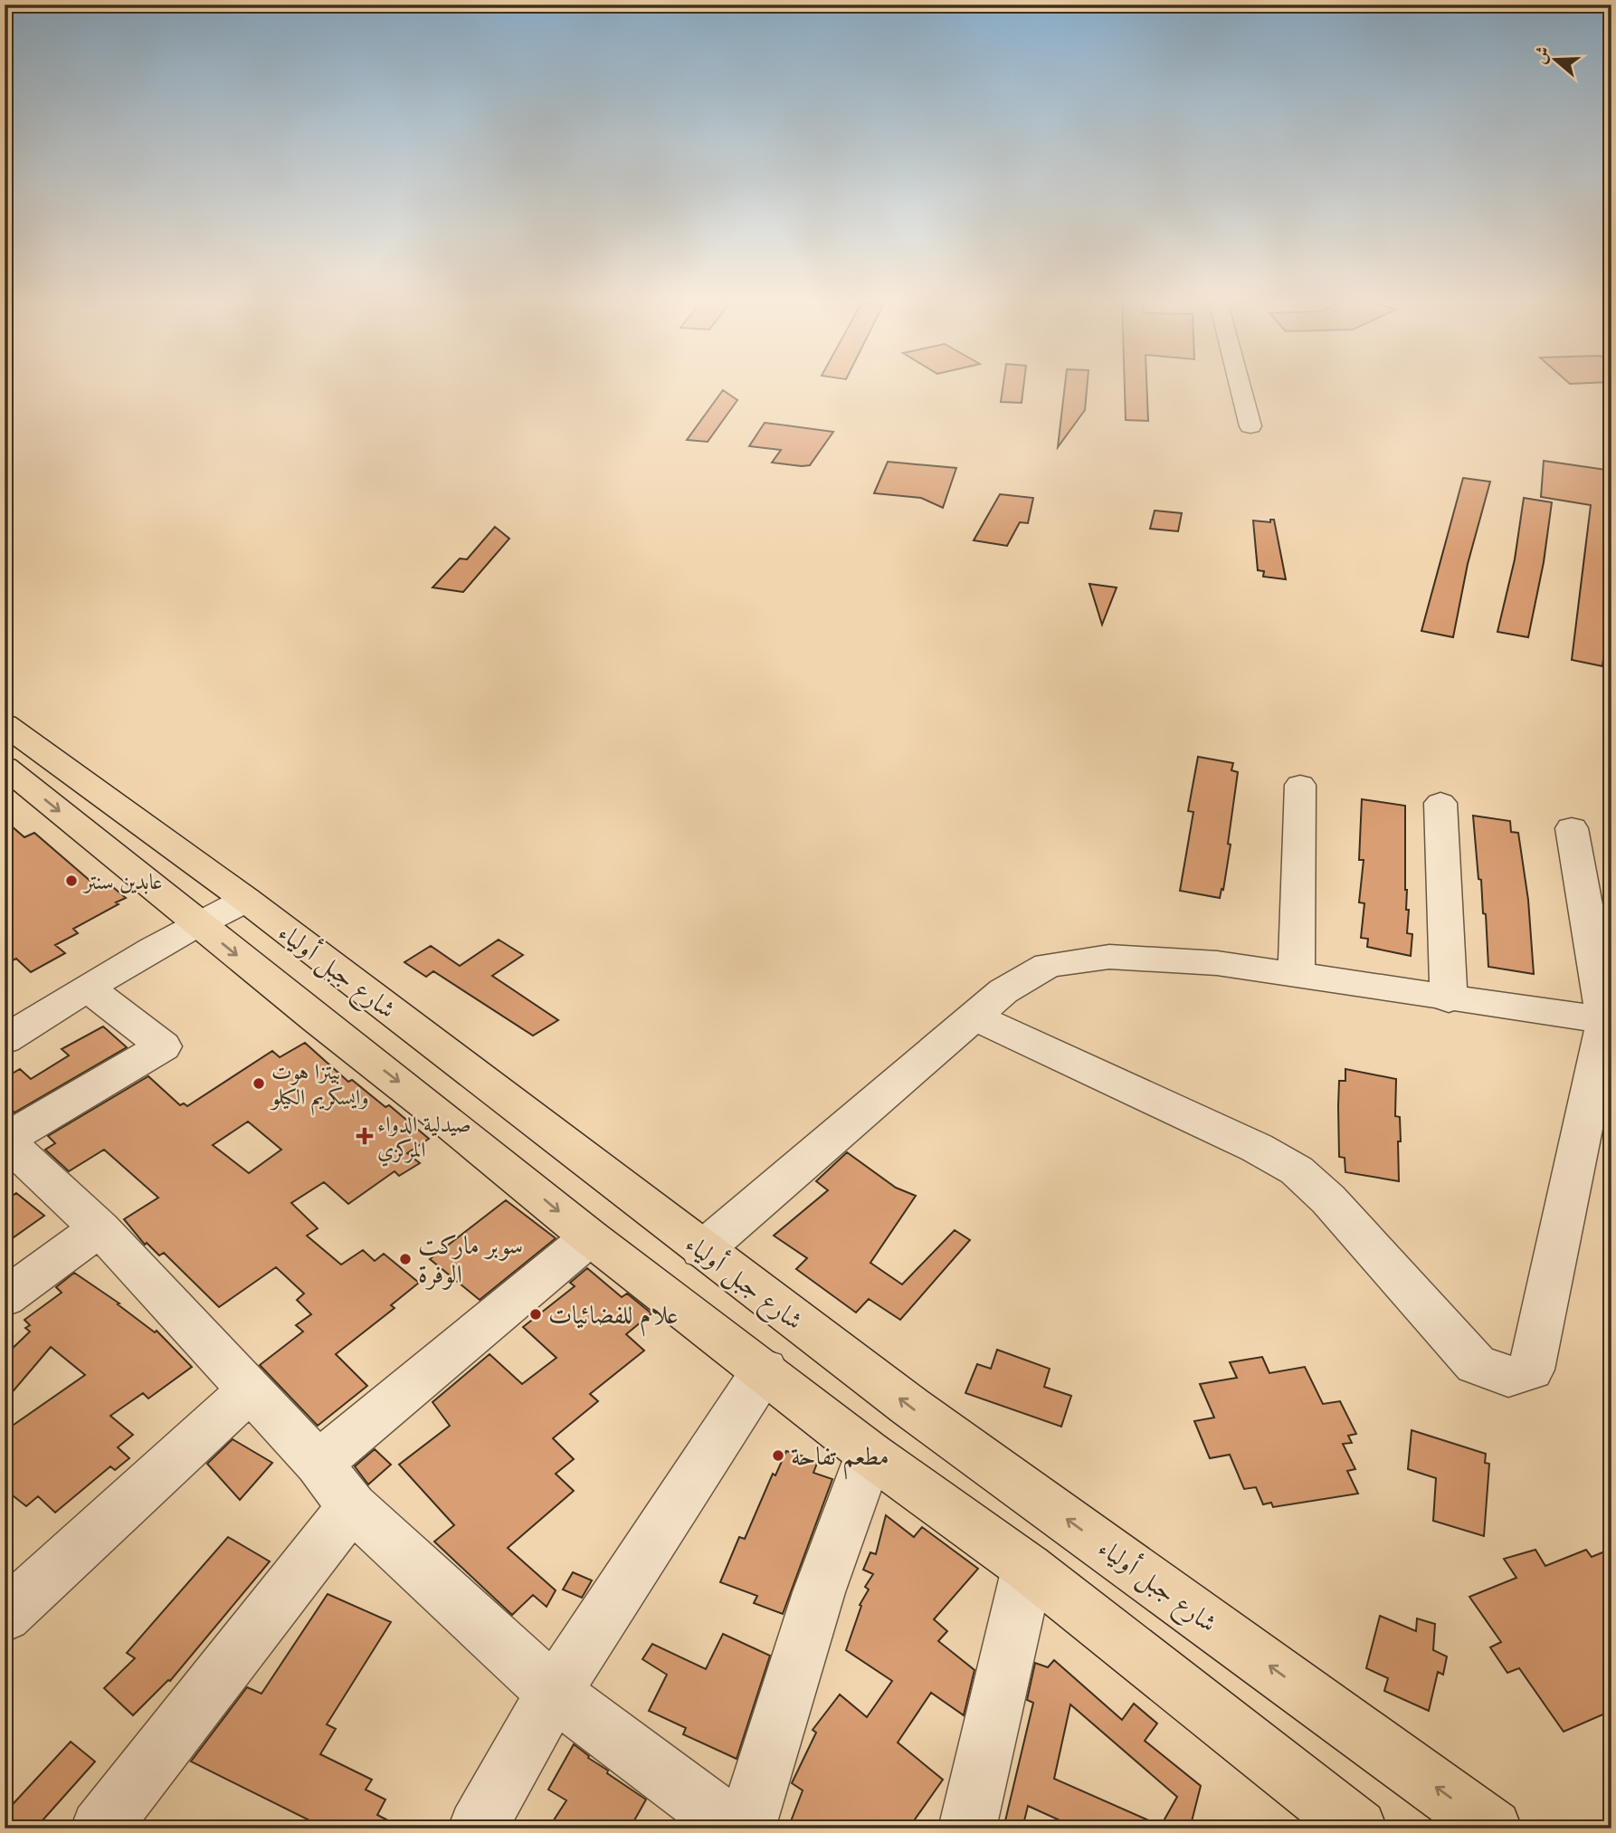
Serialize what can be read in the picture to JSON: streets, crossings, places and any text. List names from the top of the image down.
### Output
{
  "streets": {
    "main road": ["شارع جبل أولياء"]
  },
  "places": {
    "other": [
      "عابدين سنتر",
      "بيتزا هوت وايسكريم الكيلو",
      "سوبر ماركت الوفرة",
      "علام للفضائيات",
      "مطعم تفاحة"
    ],
    "health": ["صيدلية الدواء المركزي"]
  },
  "north": "left"
}
